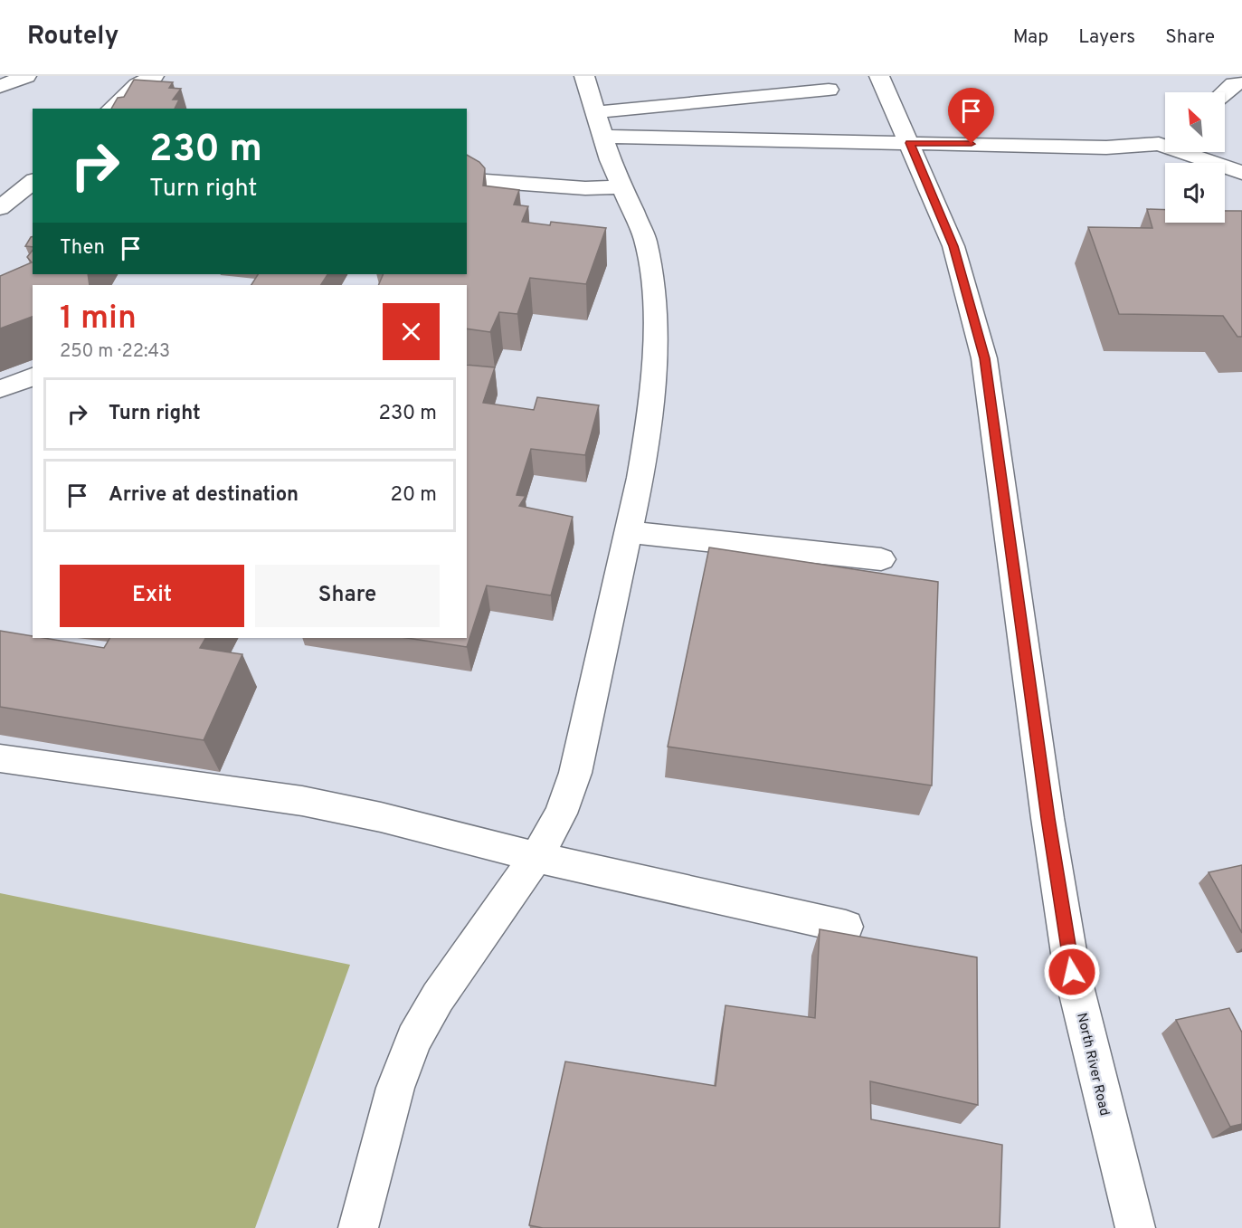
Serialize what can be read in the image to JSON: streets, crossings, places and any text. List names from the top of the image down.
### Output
{
  "streets": {
    "street": ["North River Road"]
  },
  "north": "top left",
  "page": {
    "header": "Routely",
    "nav": ["Map", "Layers", "Share"],
    "turn": ["230 m", "Turn right"],
    "then": "Then",
    "heading": ["1 min", "250 m · 22:43"],
    "list": [
      {
        "name": "Turn right",
        "value": "230 m"
      },
      {
        "name": "Arrive at destination",
        "value": "20 m"
      }
    ],
    "buttons": ["Exit", "Share"]
  }
}
